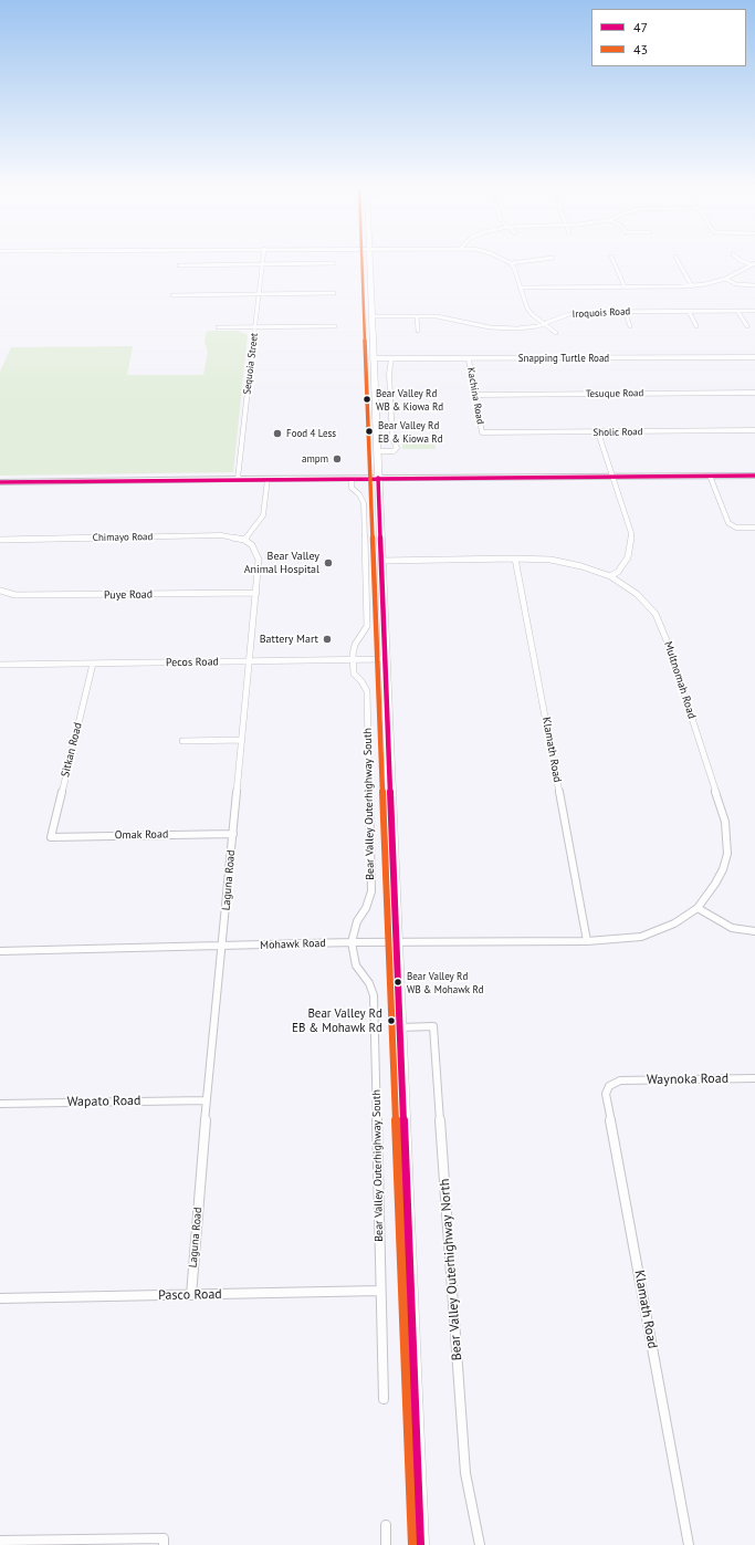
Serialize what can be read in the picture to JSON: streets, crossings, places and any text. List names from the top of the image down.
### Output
{
  "streets": {
    "street": [
      "Iroquois Road",
      "Snapping Turtle Road",
      "Sequoia Street",
      "Tesuque Road",
      "Kachina Road",
      "Sholic Road",
      "Chimayo Road",
      "Puye Road",
      "Pecos Road",
      "Multnomah Road",
      "Sitkan Road",
      "Klamath Road",
      "Bear Valley Outerhighway South",
      "Omak Road",
      "Laguna Road",
      "Mohawk Road",
      "Waynoka Road",
      "Wapato Road",
      "Bear Valley Outerhighway North",
      "Pasco Road"
    ]
  },
  "crossings": [
    ["Snapping Turtle Road", "Kachina Road"],
    ["Tesuque Road", "Kachina Road"],
    ["Kachina Road", "Sholic Road"],
    ["Chimayo Road", "Laguna Road"],
    ["Puye Road", "Laguna Road"],
    ["Pecos Road", "Sitkan Road"],
    ["Pecos Road", "Bear Valley Outerhighway South"],
    ["Pecos Road", "Laguna Road"],
    ["Multnomah Road", "Klamath Road"],
    ["Multnomah Road", "Mohawk Road"],
    ["Sitkan Road", "Omak Road"],
    ["Klamath Road", "Mohawk Road"],
    ["Klamath Road", "Waynoka Road"],
    ["Bear Valley Outerhighway South", "Mohawk Road"],
    ["Bear Valley Outerhighway South", "Pasco Road"],
    ["Omak Road", "Laguna Road"],
    ["Laguna Road", "Mohawk Road"],
    ["Laguna Road", "Wapato Road"],
    ["Laguna Road", "Pasco Road"]
  ],
  "places": [
    "Bear Valley Rd WB & Kiowa Rd",
    "Bear Valley Rd EB & Kiowa Rd",
    "Food 4 Less",
    "ampm",
    "Bear Valley Animal Hospital",
    "Battery Mart",
    "Bear Valley Rd WB & Mohawk Rd",
    "Bear Valley Rd EB & Mohawk Rd"
  ],
  "lines": ["transit line 43", "transit line 47"],
  "legend": ["47", "43"]
}
